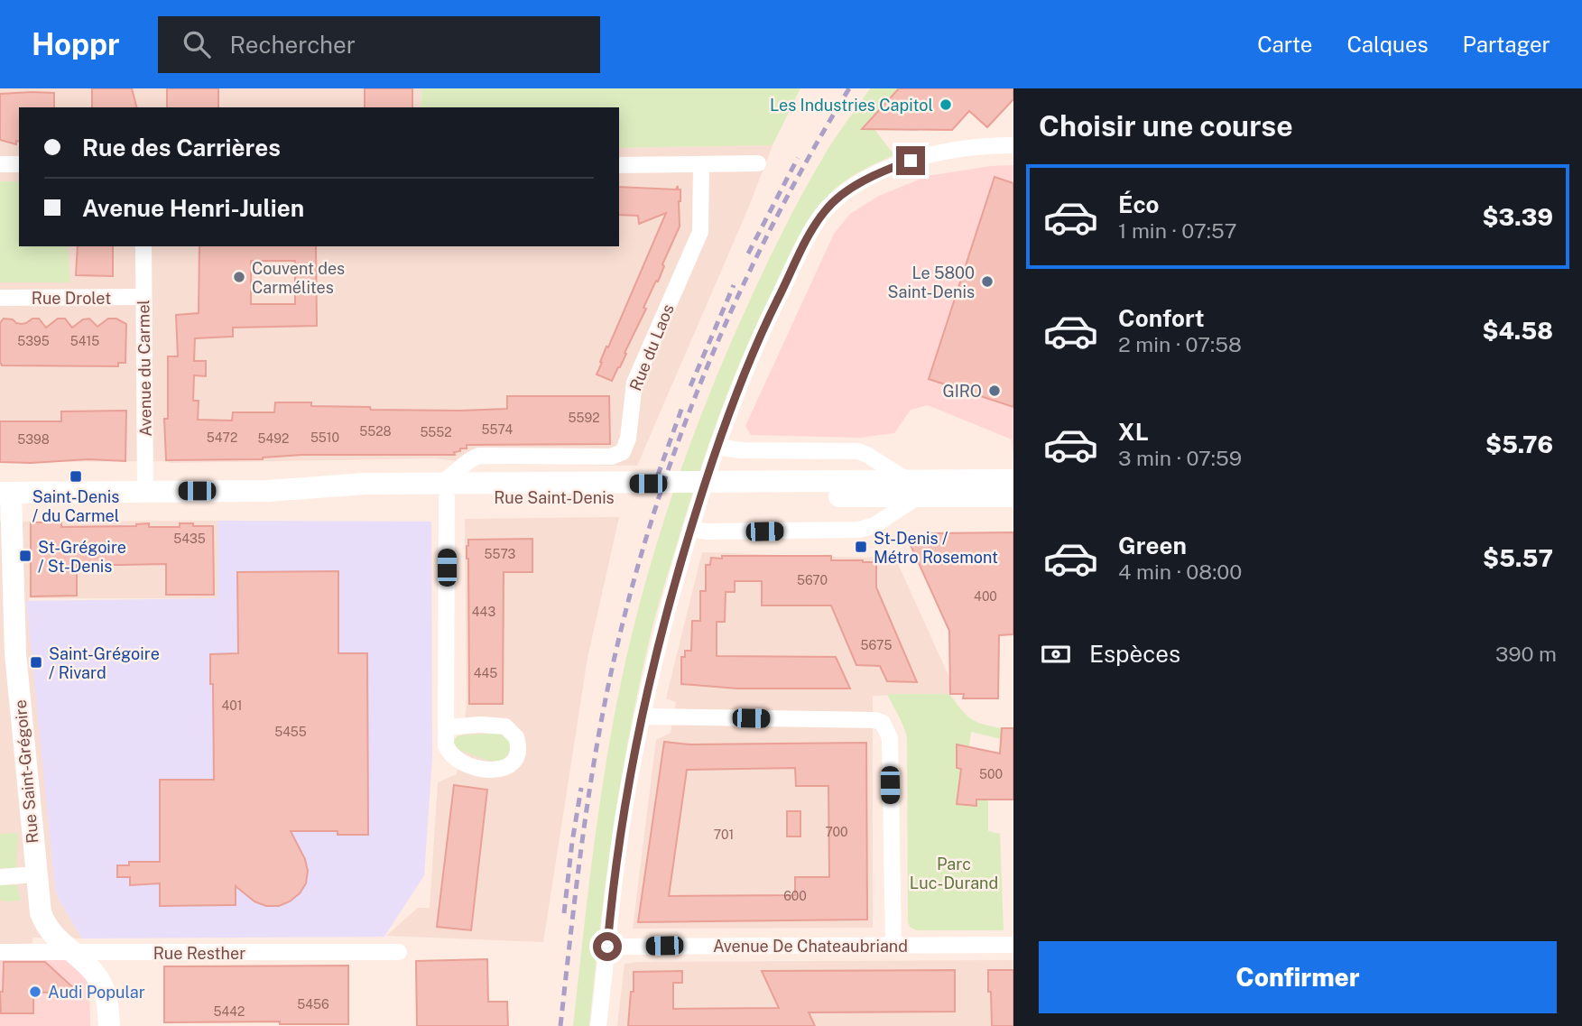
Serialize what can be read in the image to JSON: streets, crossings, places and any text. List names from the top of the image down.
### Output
{
  "streets": {
    "main road": ["Rue Saint-Denis", "Rue Saint-Grégoire"],
    "street": [
      "Rue Drolet",
      "Rue du Laos",
      "Avenue du Carmel",
      "Avenue De Chateaubriand",
      "Rue Resther"
    ]
  },
  "crossings": [
    ["Rue Drolet", "Avenue du Carmel"],
    ["Rue du Laos", "Rue Saint-Denis"],
    ["Avenue du Carmel", "Rue Saint-Denis"],
    ["Rue Saint-Denis", "Rue Saint-Grégoire"],
    ["Rue Saint-Grégoire", "Rue Resther"]
  ],
  "parks": ["Parc Luc-Durand"],
  "places": {
    "other": [
      "Les Industries Capitol",
      "Couvent des Carmélites",
      "Le 5800 Saint-Denis",
      "GIRO",
      "Audi Popular"
    ],
    "transit": [
      "Saint-Denis / du Carmel",
      "St-Denis / Métro Rosemont",
      "St-Grégoire / St-Denis",
      "Saint-Grégoire / Rivard"
    ]
  },
  "house_numbers": [
    "5395",
    "5415",
    "5592",
    "5574",
    "5528",
    "5552",
    "5472",
    "5510",
    "5492",
    "5398",
    "5435",
    "5573",
    "5670",
    "400",
    "443",
    "5675",
    "445",
    "401",
    "5455",
    "500",
    "700",
    "701",
    "600",
    "5456",
    "5442"
  ],
  "page": {
    "header": "Hoppr",
    "search": "Rechercher",
    "nav": ["Carte", "Calques", "Partager"],
    "heading": "Choisir une course",
    "banner": ["Rue des Carrières", "Avenue Henri-Julien"],
    "list": [
      {
        "name": "Éco",
        "note": "1 min · 07:57",
        "value": "$3.39"
      },
      {
        "name": "Confort",
        "note": "2 min · 07:58",
        "value": "$4.58"
      },
      {
        "name": "XL",
        "note": "3 min · 07:59",
        "value": "$5.76"
      },
      {
        "name": "Green",
        "note": "4 min · 08:00",
        "value": "$5.57"
      }
    ],
    "pay": ["Espèces", "390 m"],
    "buttons": "Confirmer"
  }
}
